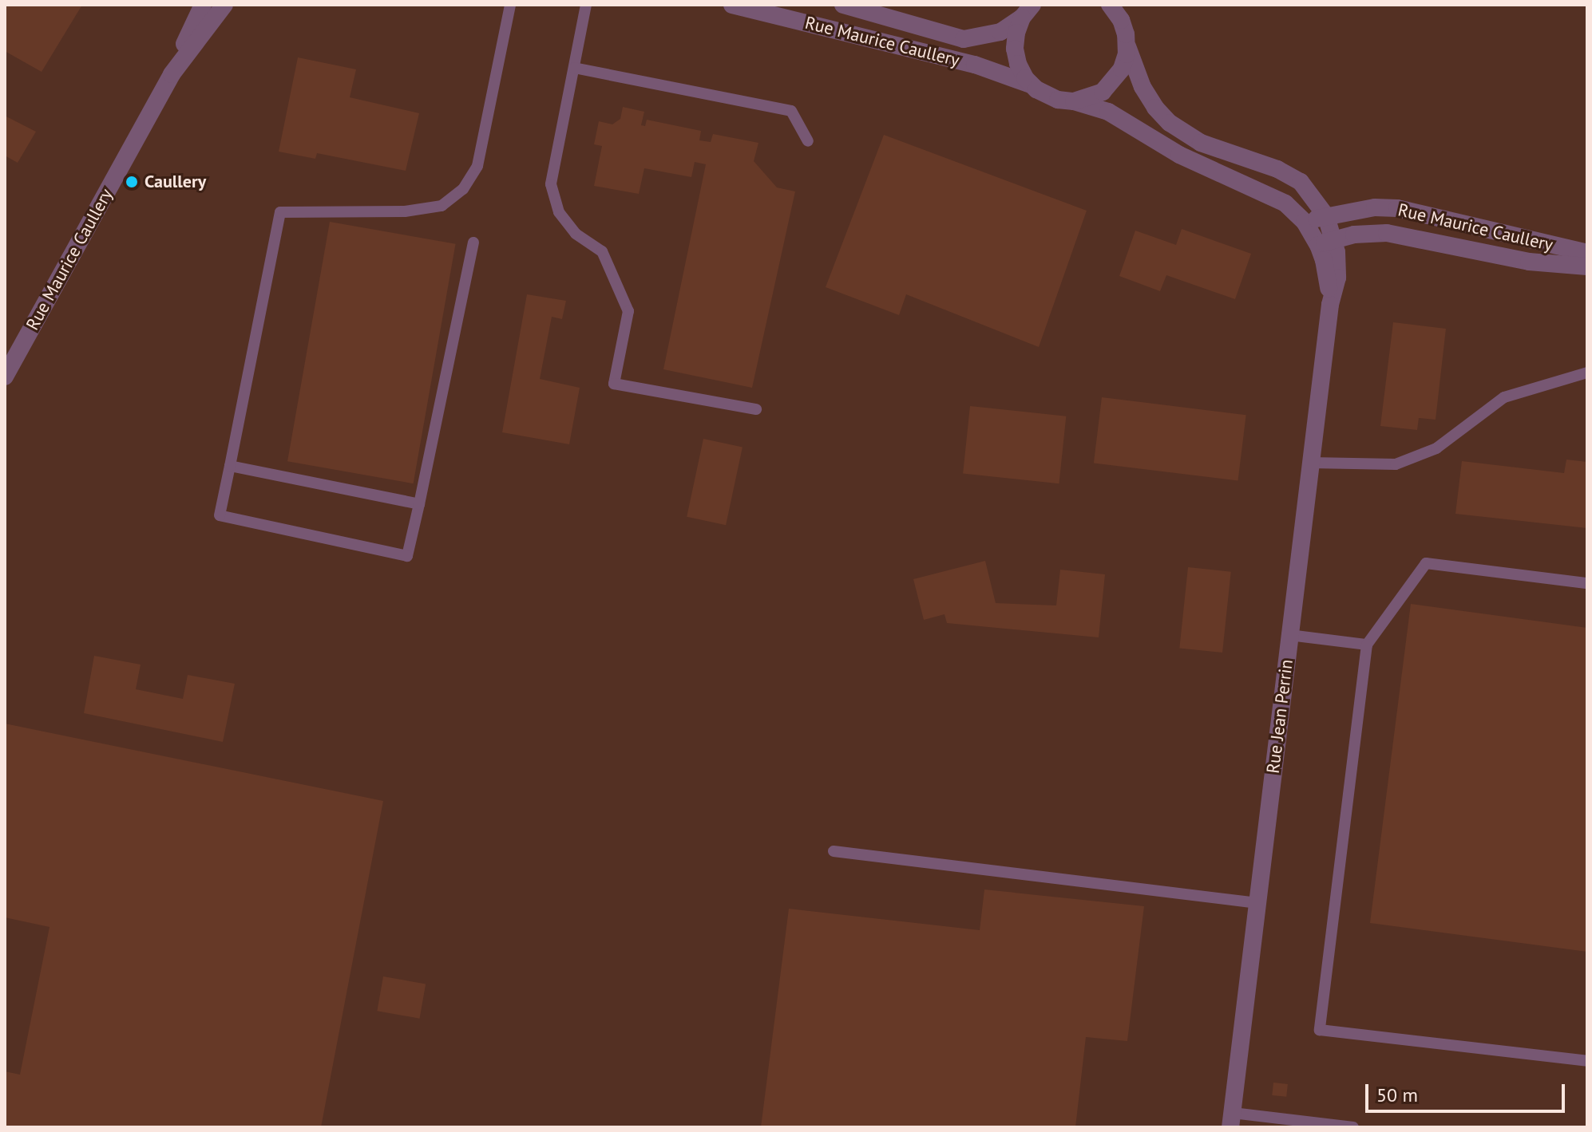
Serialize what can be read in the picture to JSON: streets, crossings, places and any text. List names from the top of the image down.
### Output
{
  "streets": {
    "street": ["Rue Maurice Caullery", "Rue Jean Perrin"]
  },
  "crossings": [
    ["Rue Maurice Caullery", "Rue Jean Perrin"]
  ],
  "places": ["Caullery"],
  "scale_bar": "50 m"
}
